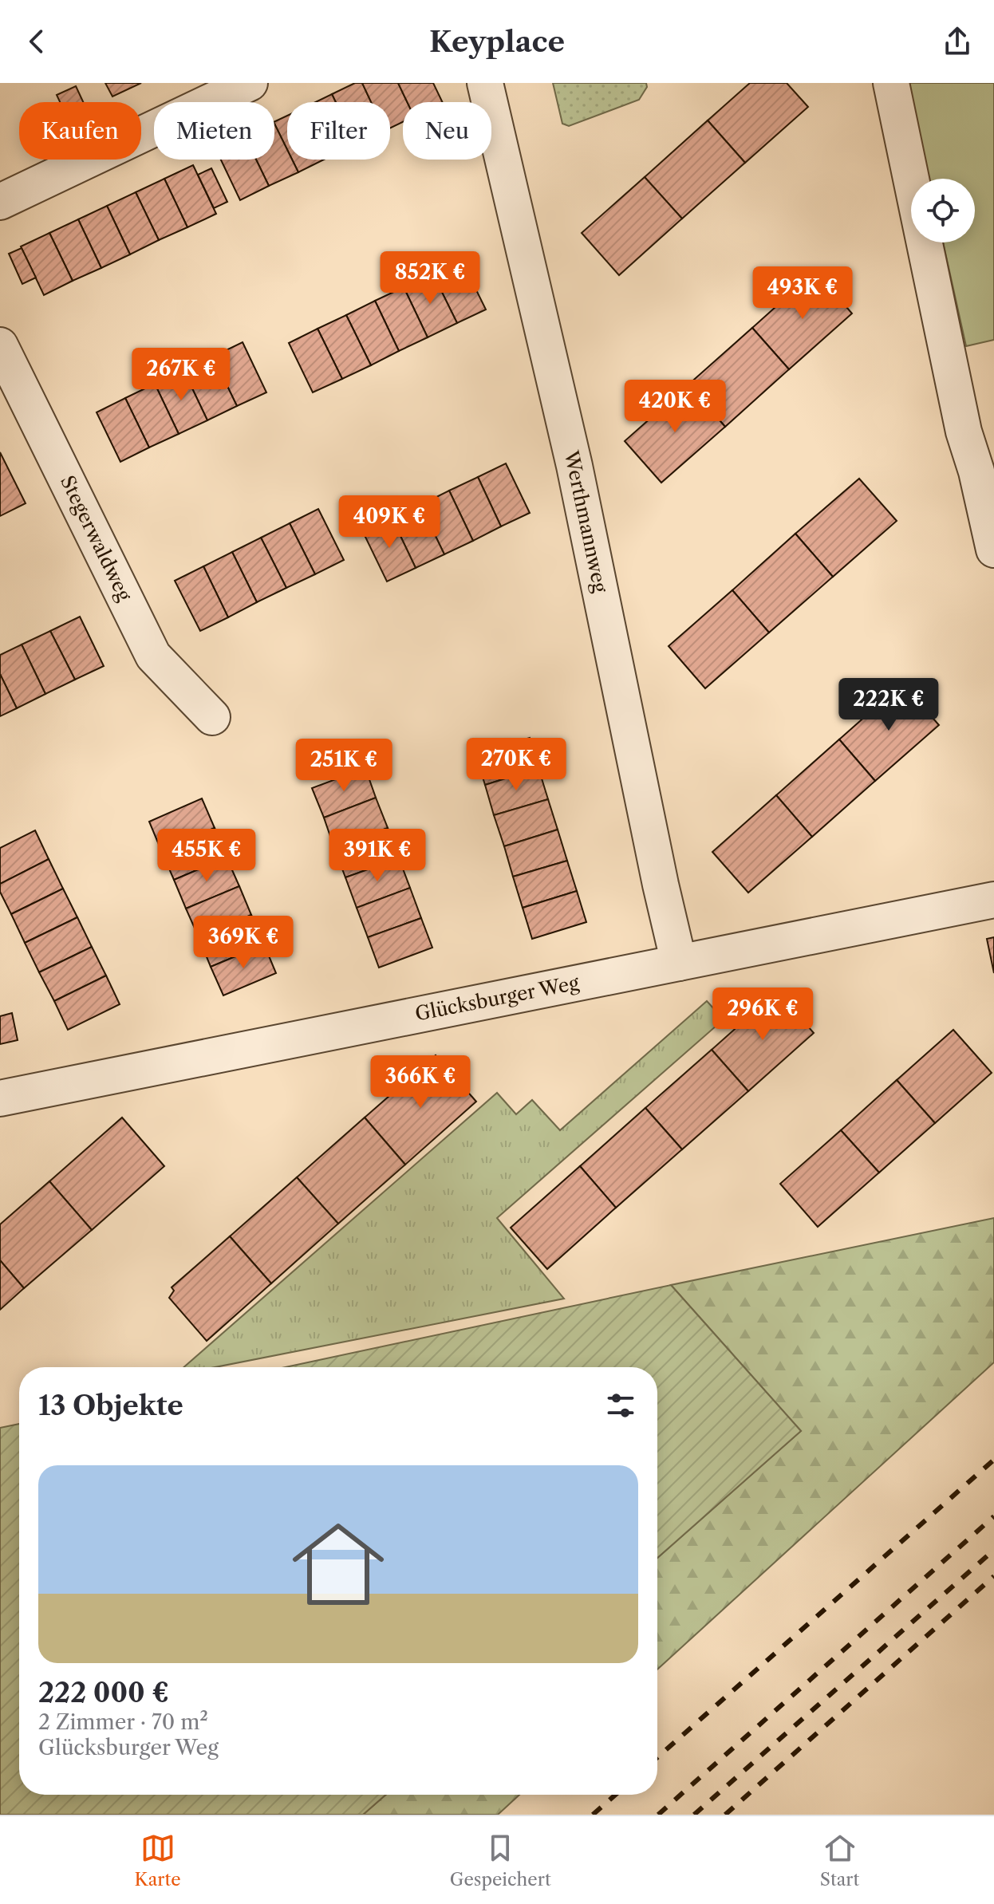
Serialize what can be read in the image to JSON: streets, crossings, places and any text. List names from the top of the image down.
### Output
{
  "streets": {
    "street": ["Werthmannweg", "Stegerwaldweg", "Glücksburger Weg"]
  },
  "crossings": [
    ["Werthmannweg", "Glücksburger Weg"]
  ],
  "page": {
    "header": "Keyplace",
    "chip": [
      "Kaufen",
      "Mieten",
      "Filter",
      "Neu"
    ],
    "price": [
      "852K €",
      "493K €",
      "267K €",
      "420K €",
      "409K €",
      "222K €",
      "270K €",
      "251K €",
      "455K €",
      "391K €",
      "369K €",
      "296K €",
      "366K €"
    ],
    "heading": "13 Objekte",
    "list": [
      {
        "name": "222 000 €",
        "note": "2 Zimmer · 70 m² · Glücksburger Weg"
      }
    ],
    "tabs": ["Karte", "Gespeichert", "Start"]
  }
}
